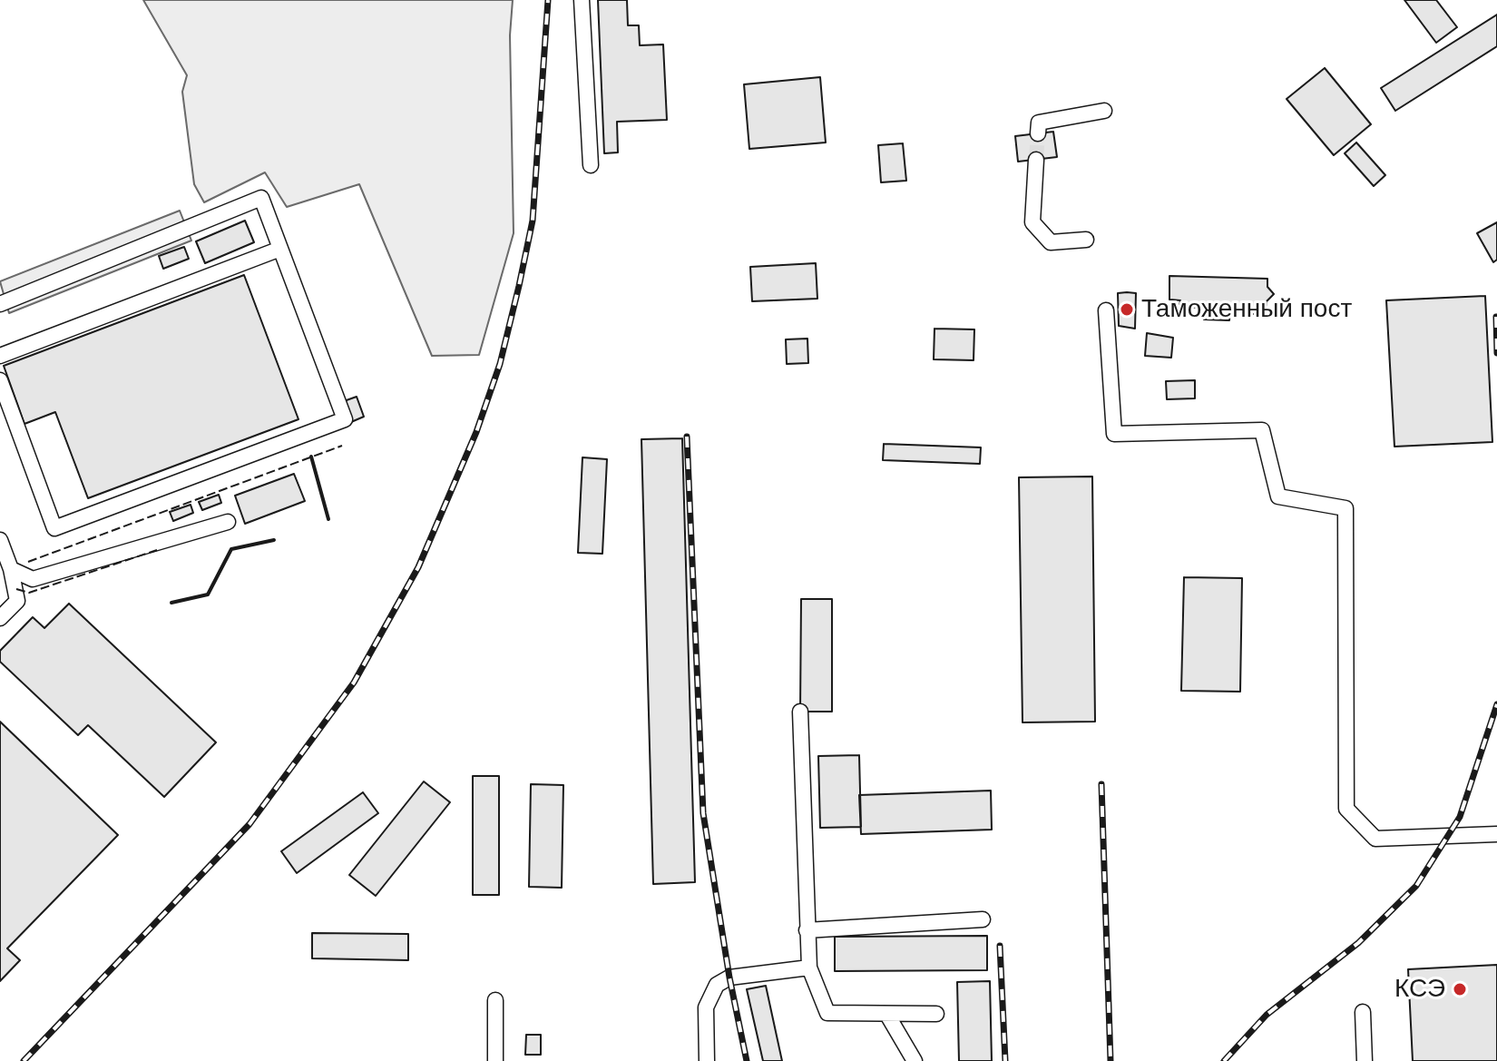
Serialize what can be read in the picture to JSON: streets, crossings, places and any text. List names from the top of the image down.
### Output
{
  "places": ["Таможенный пост", "КСЭ"]
}
